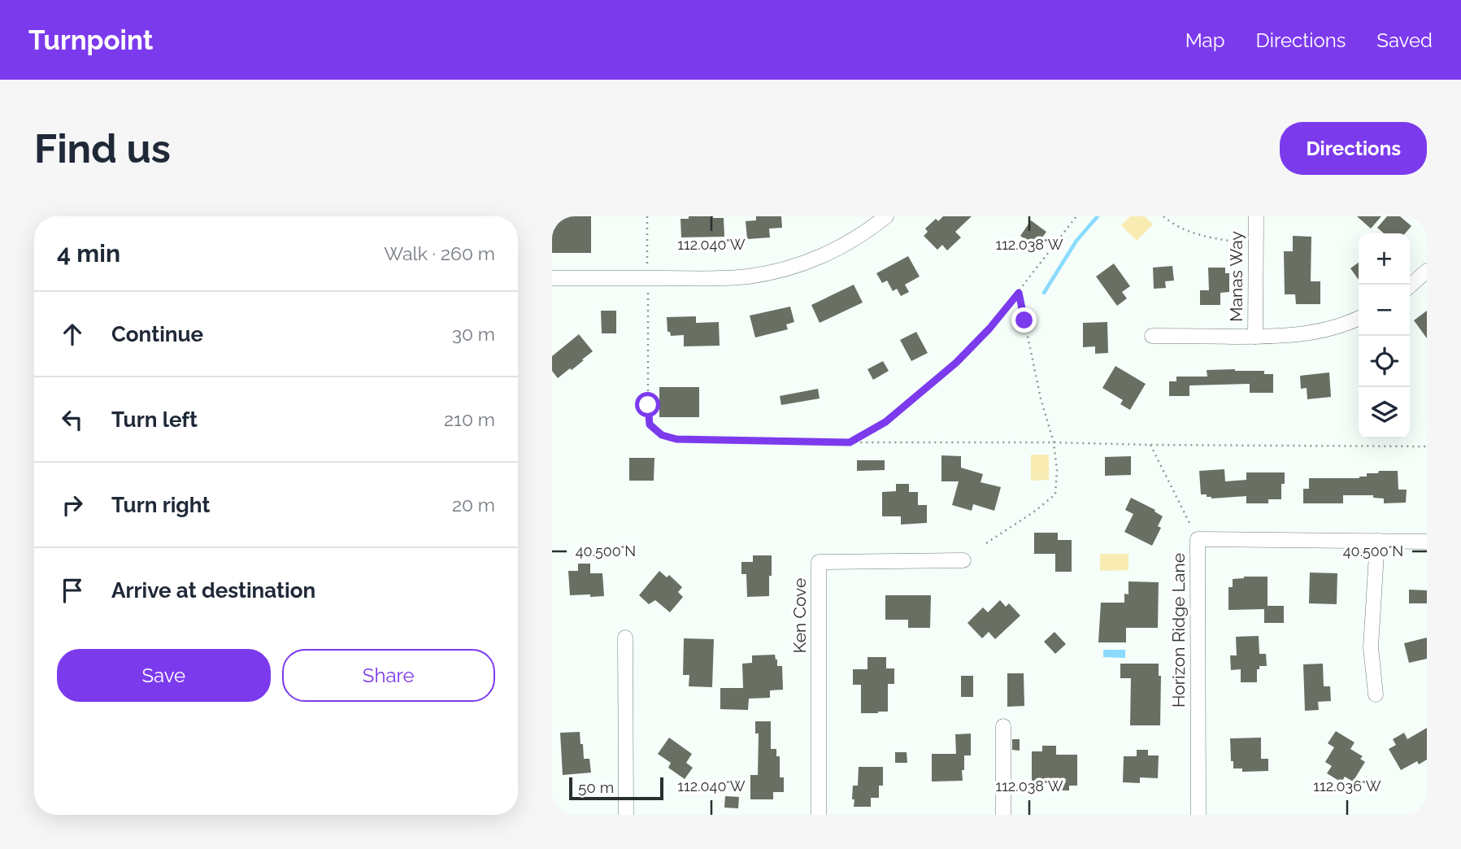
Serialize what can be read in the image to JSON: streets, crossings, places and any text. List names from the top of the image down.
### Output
{
  "streets": {
    "street": ["Manas Way", "Ken Cove", "Horizon Ridge Lane"]
  },
  "scale_bar": "50 m",
  "page": {
    "header": "Turnpoint",
    "nav": ["Map", "Directions", "Saved"],
    "buttons": [
      "Directions",
      ["Save", "Share"]
    ],
    "title": "Find us",
    "heading": ["4 min", "Walk · 260 m"],
    "map_buttons": ["+", "−"],
    "list": [
      ["Continue", "30 m"],
      ["Turn left", "210 m"],
      ["Turn right", "20 m"],
      "Arrive at destination"
    ],
    "scale": "50 m"
  },
  "coordinates": [
    "112.040°W",
    "112.038°W",
    "40.500°N",
    "112.036°W"
  ]
}
